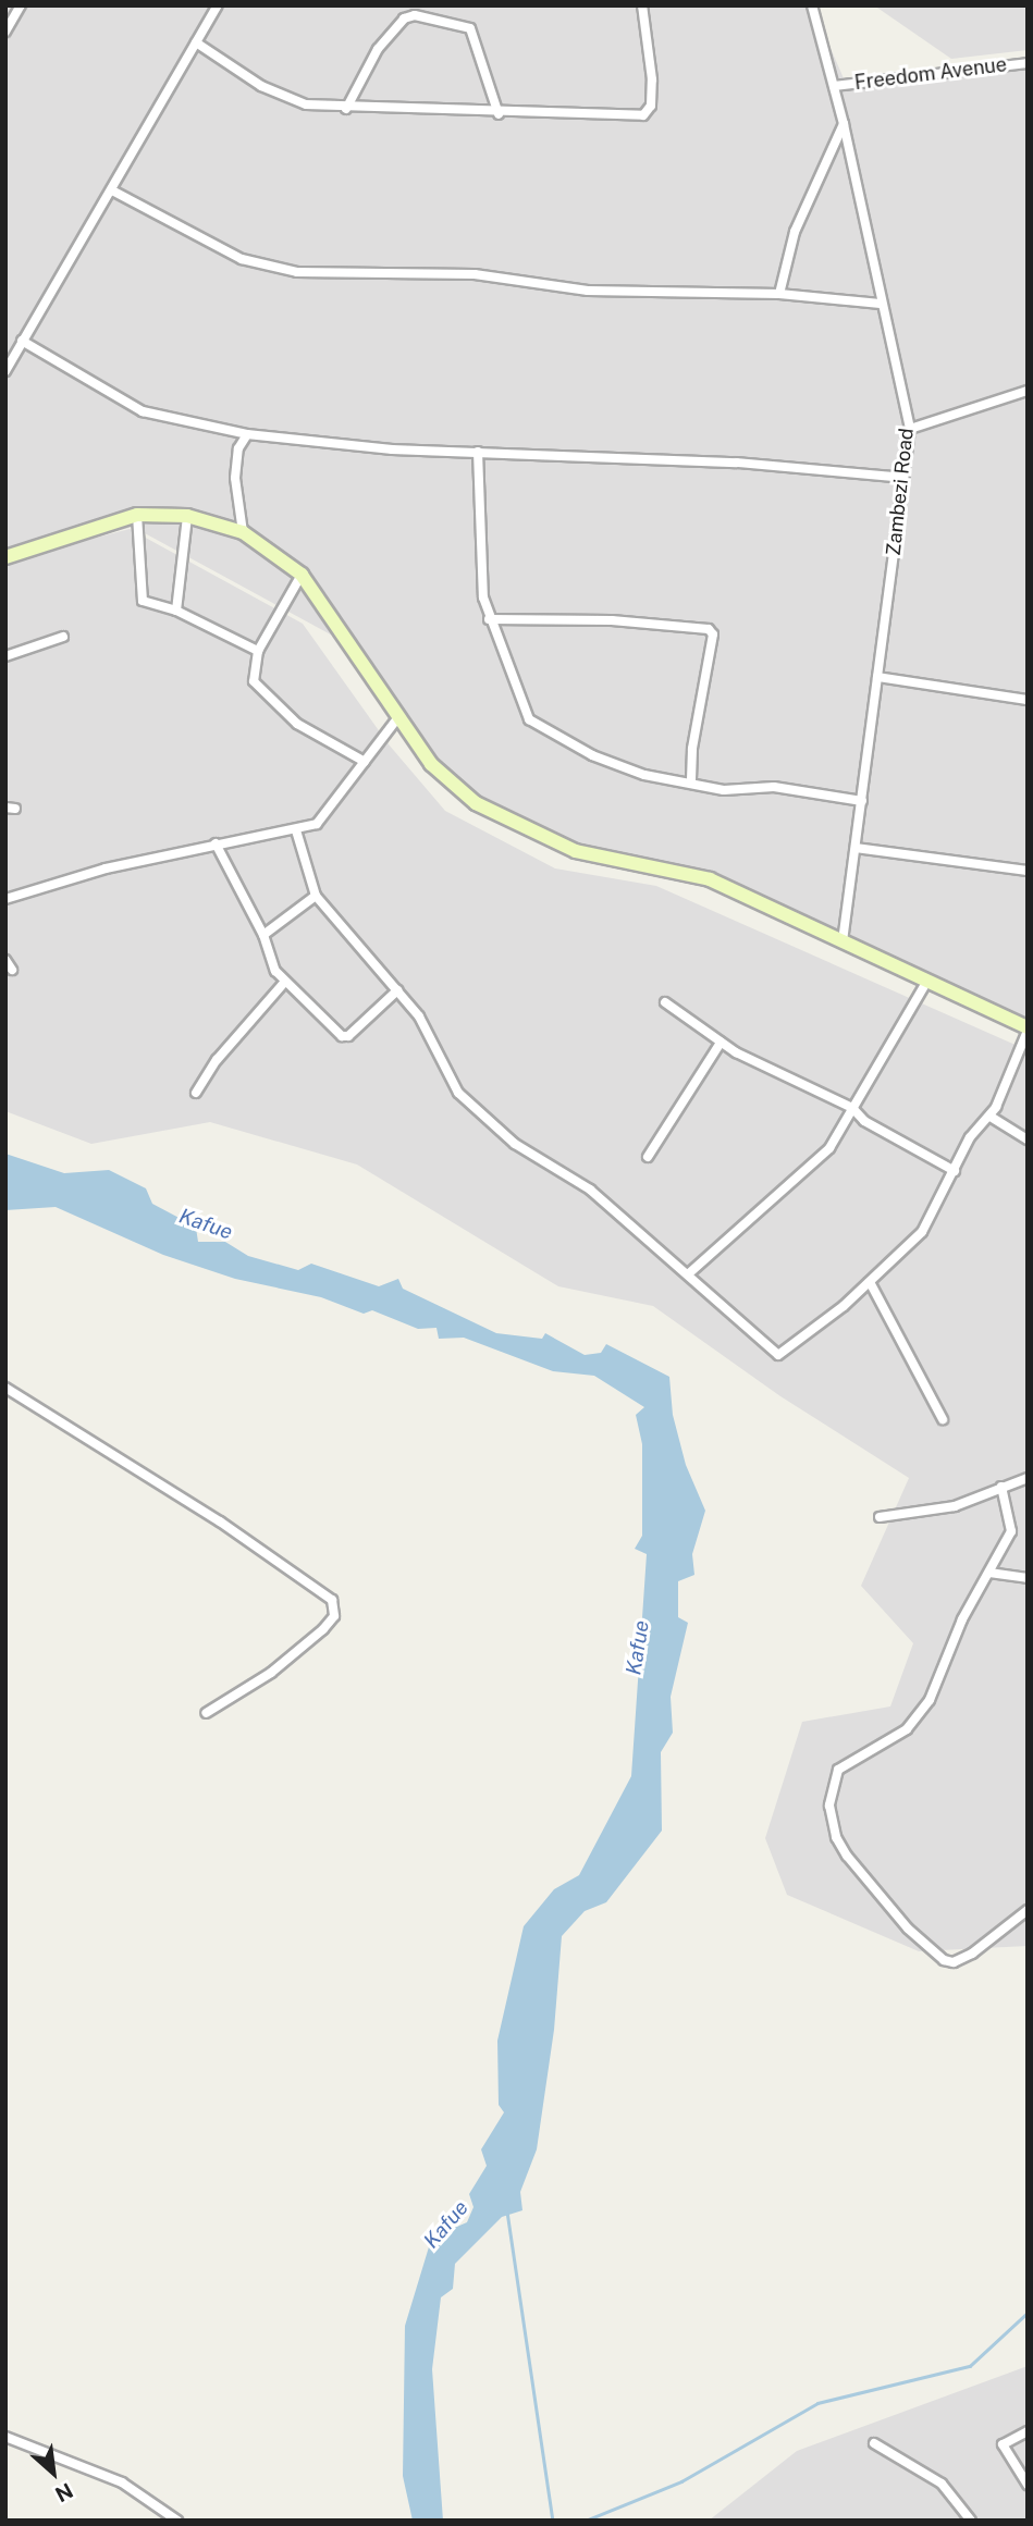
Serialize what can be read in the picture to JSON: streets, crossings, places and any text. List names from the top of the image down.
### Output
{
  "streets": {
    "street": ["Freedom Avenue", "Zambezi Road"]
  },
  "crossings": [
    ["Freedom Avenue", "Zambezi Road"]
  ],
  "water": ["Kafue"],
  "north": "bottom right"
}
